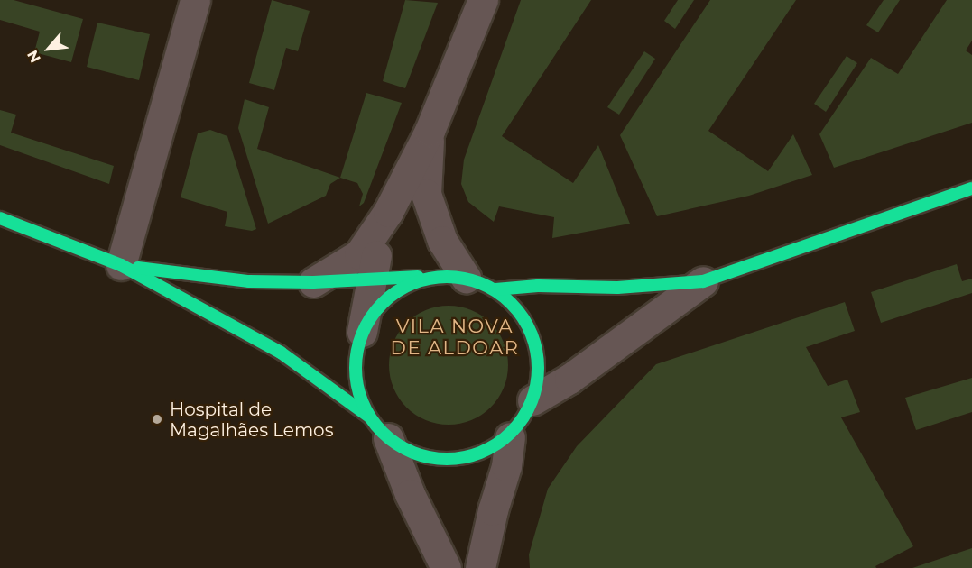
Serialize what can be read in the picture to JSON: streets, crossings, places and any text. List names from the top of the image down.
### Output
{
  "districts": ["VILA NOVA DE ALDOAR"],
  "places": ["Hospital de Magalhães Lemos"],
  "north": "bottom left"
}
